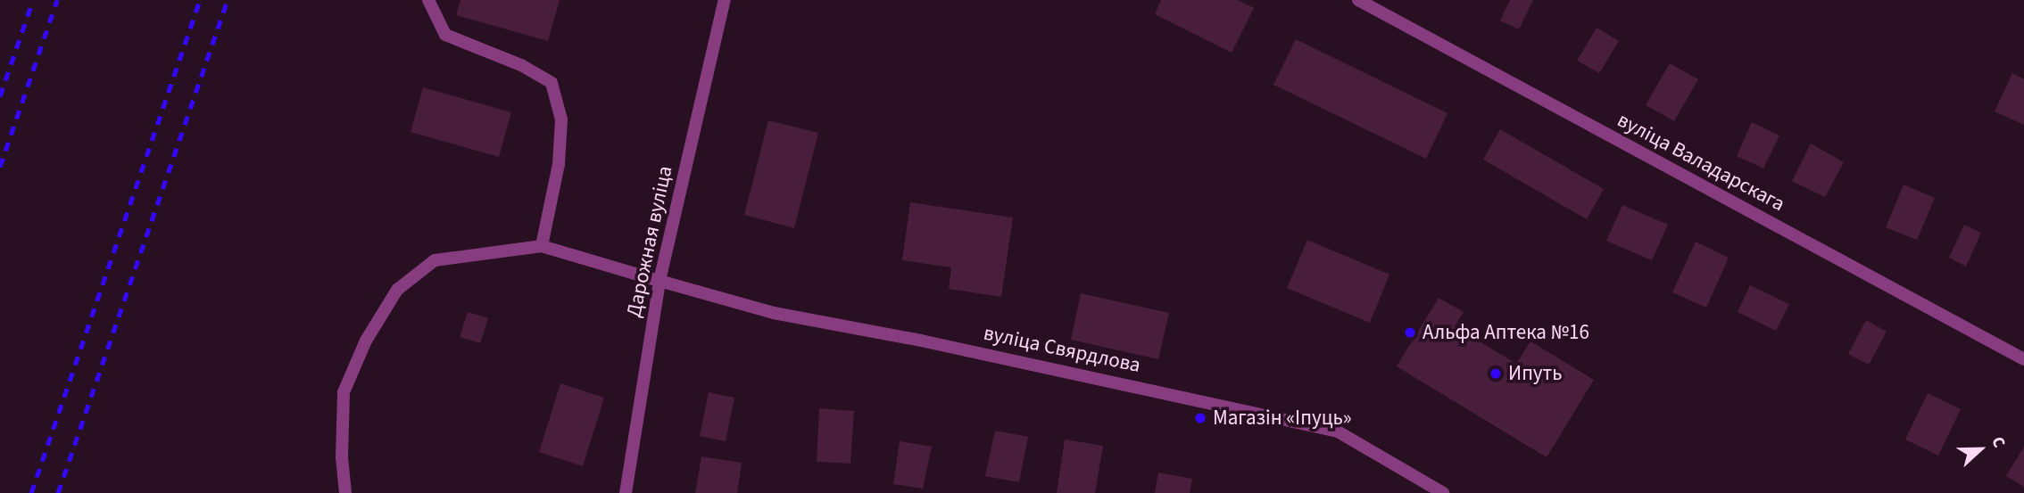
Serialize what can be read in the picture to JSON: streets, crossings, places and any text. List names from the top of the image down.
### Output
{
  "streets": {
    "street": ["вуліца Валадарскага", "Дарожная вуліца", "вуліца Свярдлова"]
  },
  "crossings": [
    ["Дарожная вуліца", "вуліца Свярдлова"]
  ],
  "places": ["Альфа Аптека №16", "Ипуть", "Магазін «Іпуць»"],
  "north": "right"
}
